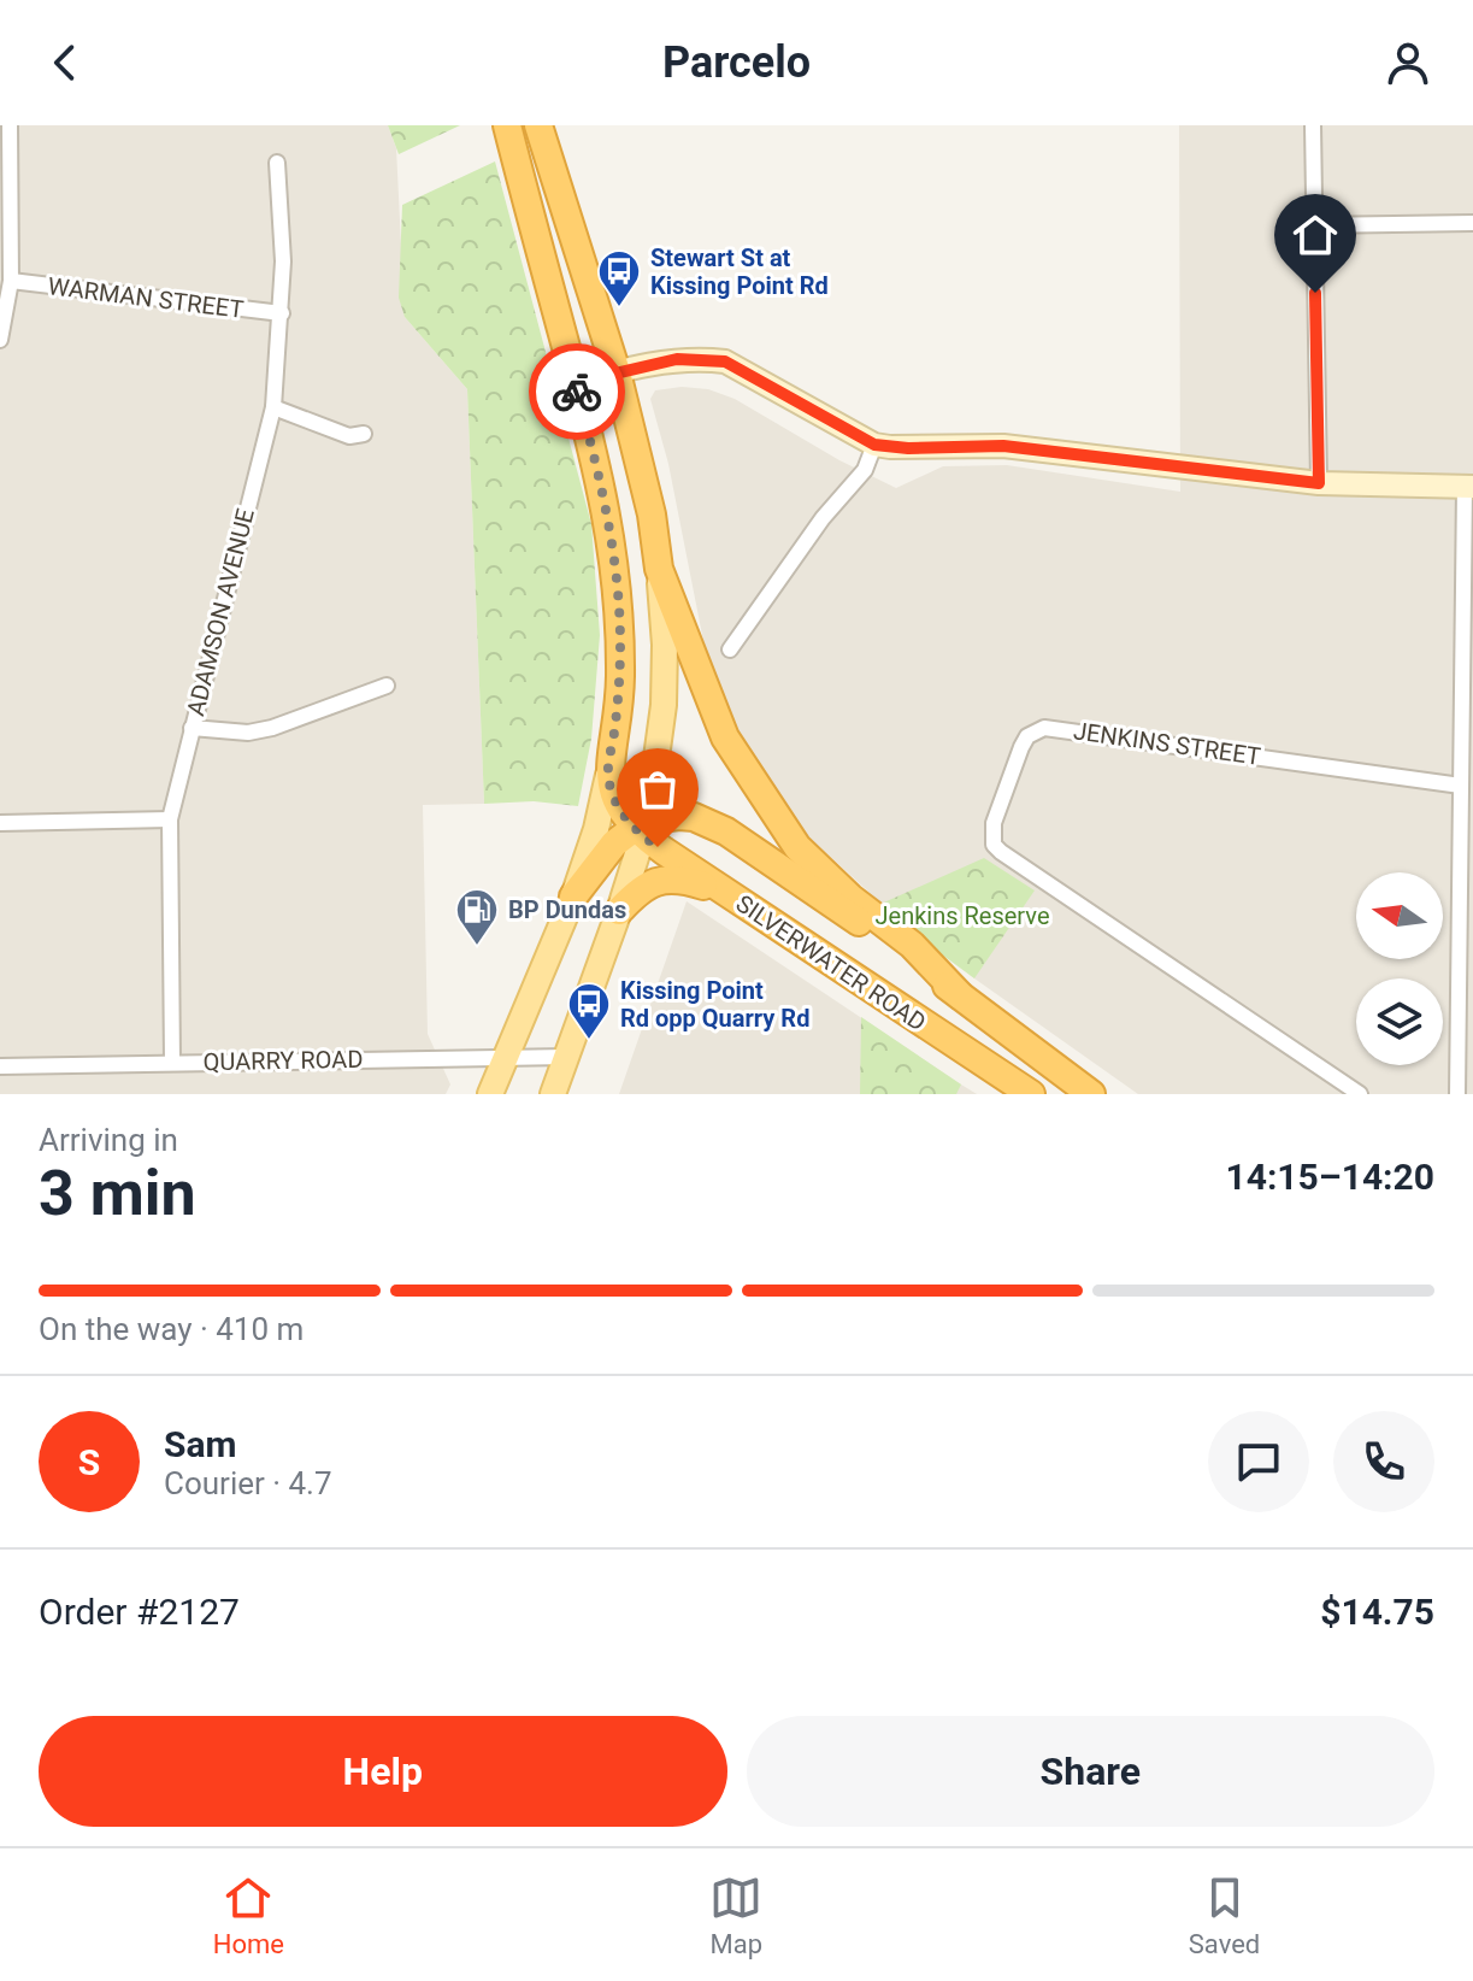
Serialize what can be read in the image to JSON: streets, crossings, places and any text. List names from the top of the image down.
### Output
{
  "streets": {
    "highway": ["SILVERWATER ROAD"],
    "street": [
      "WARMAN STREET",
      "ADAMSON AVENUE",
      "JENKINS STREET",
      "QUARRY ROAD"
    ]
  },
  "crossings": [
    ["WARMAN STREET", "ADAMSON AVENUE"],
    ["ADAMSON AVENUE", "QUARRY ROAD"]
  ],
  "parks": ["Jenkins Reserve"],
  "places": {
    "bus stop": ["Stewart St at Kissing Point Rd", "Kissing Point Rd opp Quarry Rd"],
    "fuel station": ["BP Dundas"]
  },
  "north": "left",
  "page": {
    "header": "Parcelo",
    "heading": ["3 min", "Arriving in", "14:15–14:20"],
    "panel": [
      "Sam",
      "Courier · 4.7",
      "Order #2127",
      "$14.75"
    ],
    "bar": "On the way · 410 m",
    "round": "S",
    "buttons": ["Help", "Share"],
    "tabs": ["Home", "Map", "Saved"]
  }
}
